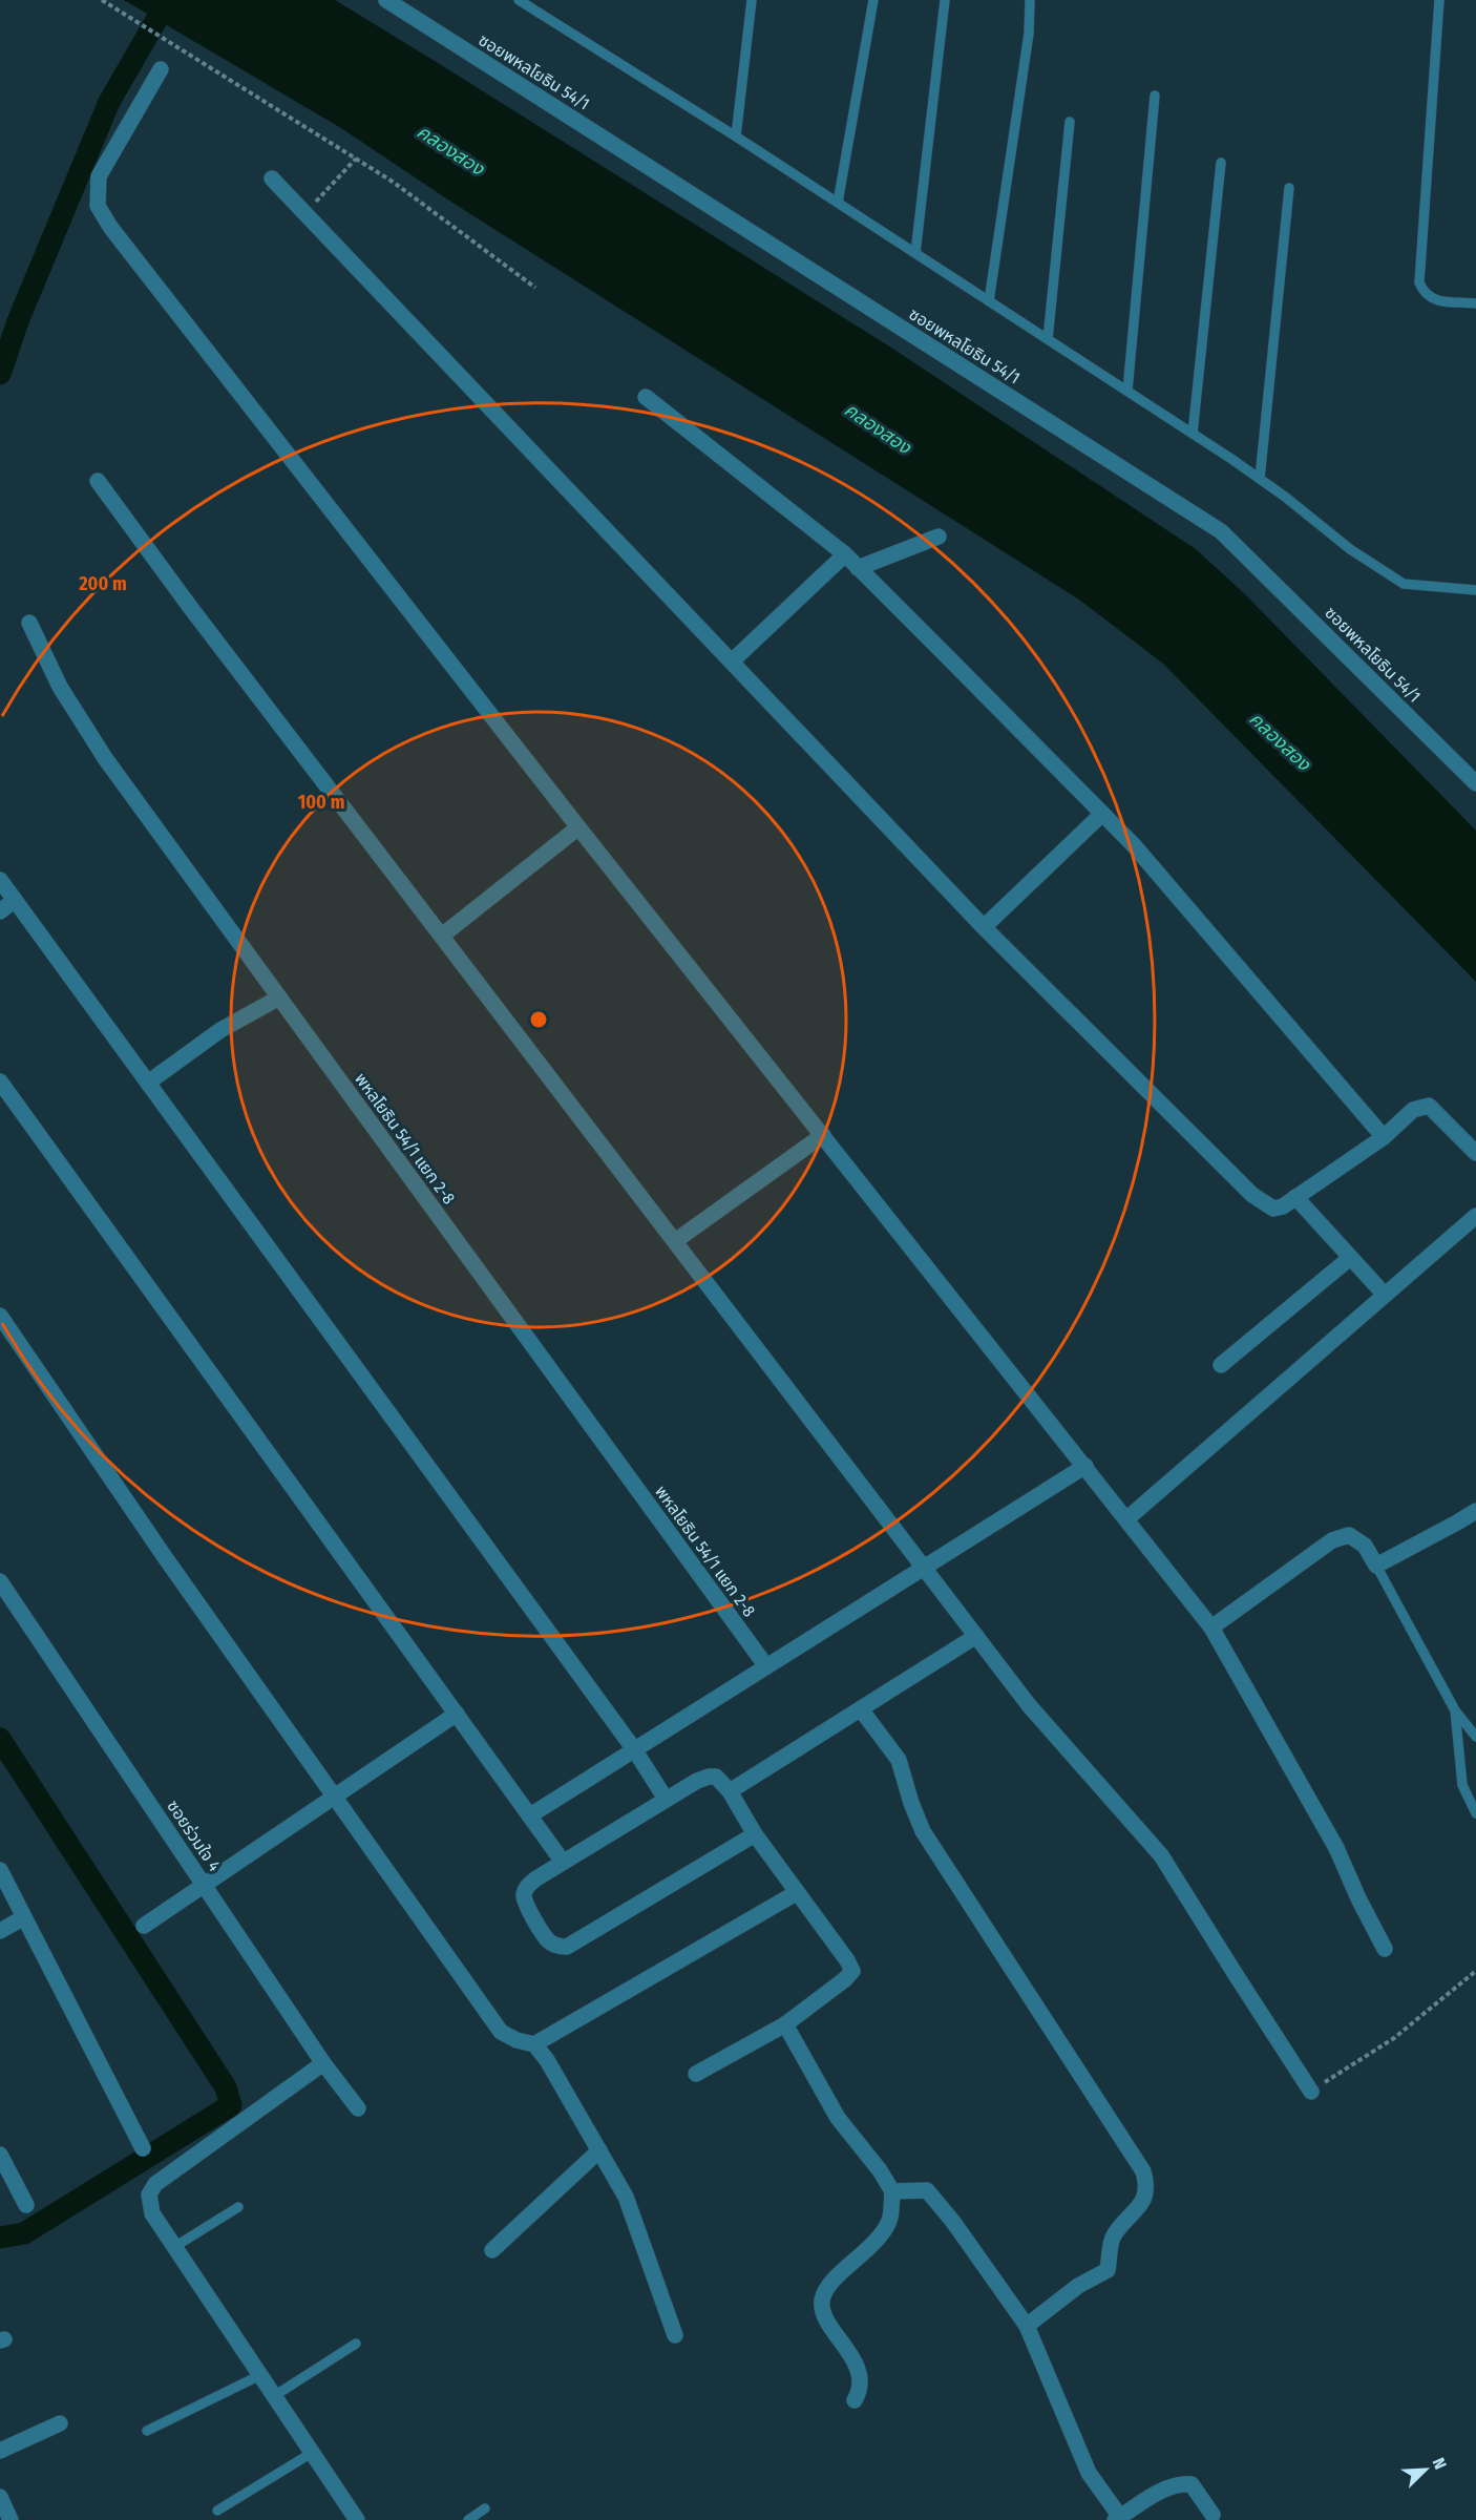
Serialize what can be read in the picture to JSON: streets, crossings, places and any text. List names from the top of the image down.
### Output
{
  "streets": {
    "street": ["ซอยพหลโยธิน 54/1", "พหลโยธิน 54/1 แยก 2-8", "ซอยร่วมใจ 4"]
  },
  "water": ["คลองสอง"],
  "north": "top right",
  "rings": ["200 m", "100 m"]
}
